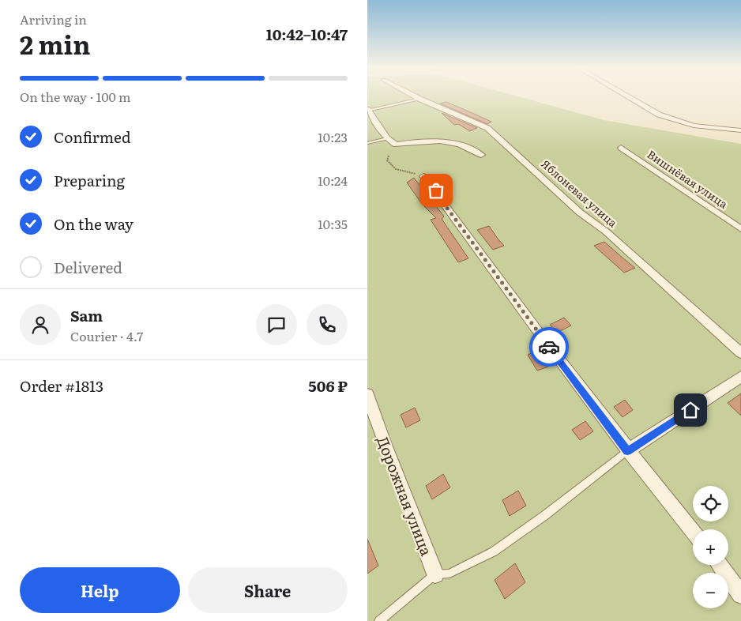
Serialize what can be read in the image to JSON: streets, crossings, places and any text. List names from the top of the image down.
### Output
{
  "streets": {
    "street": ["Вишнёвая улица", "Яблоневая улица", "Дорожная улица"]
  },
  "page": {
    "heading": ["2 min", "Arriving in", "10:42–10:47"],
    "panel": [
      "Sam",
      "Courier · 4.7",
      "Order #1813",
      "506 ₽"
    ],
    "bar": "On the way · 100 m",
    "list": [
      ["Confirmed", "10:23"],
      ["Preparing", "10:24"],
      ["On the way", "10:35"],
      "Delivered"
    ],
    "map_buttons": ["+", "−"],
    "buttons": ["Help", "Share"]
  }
}
